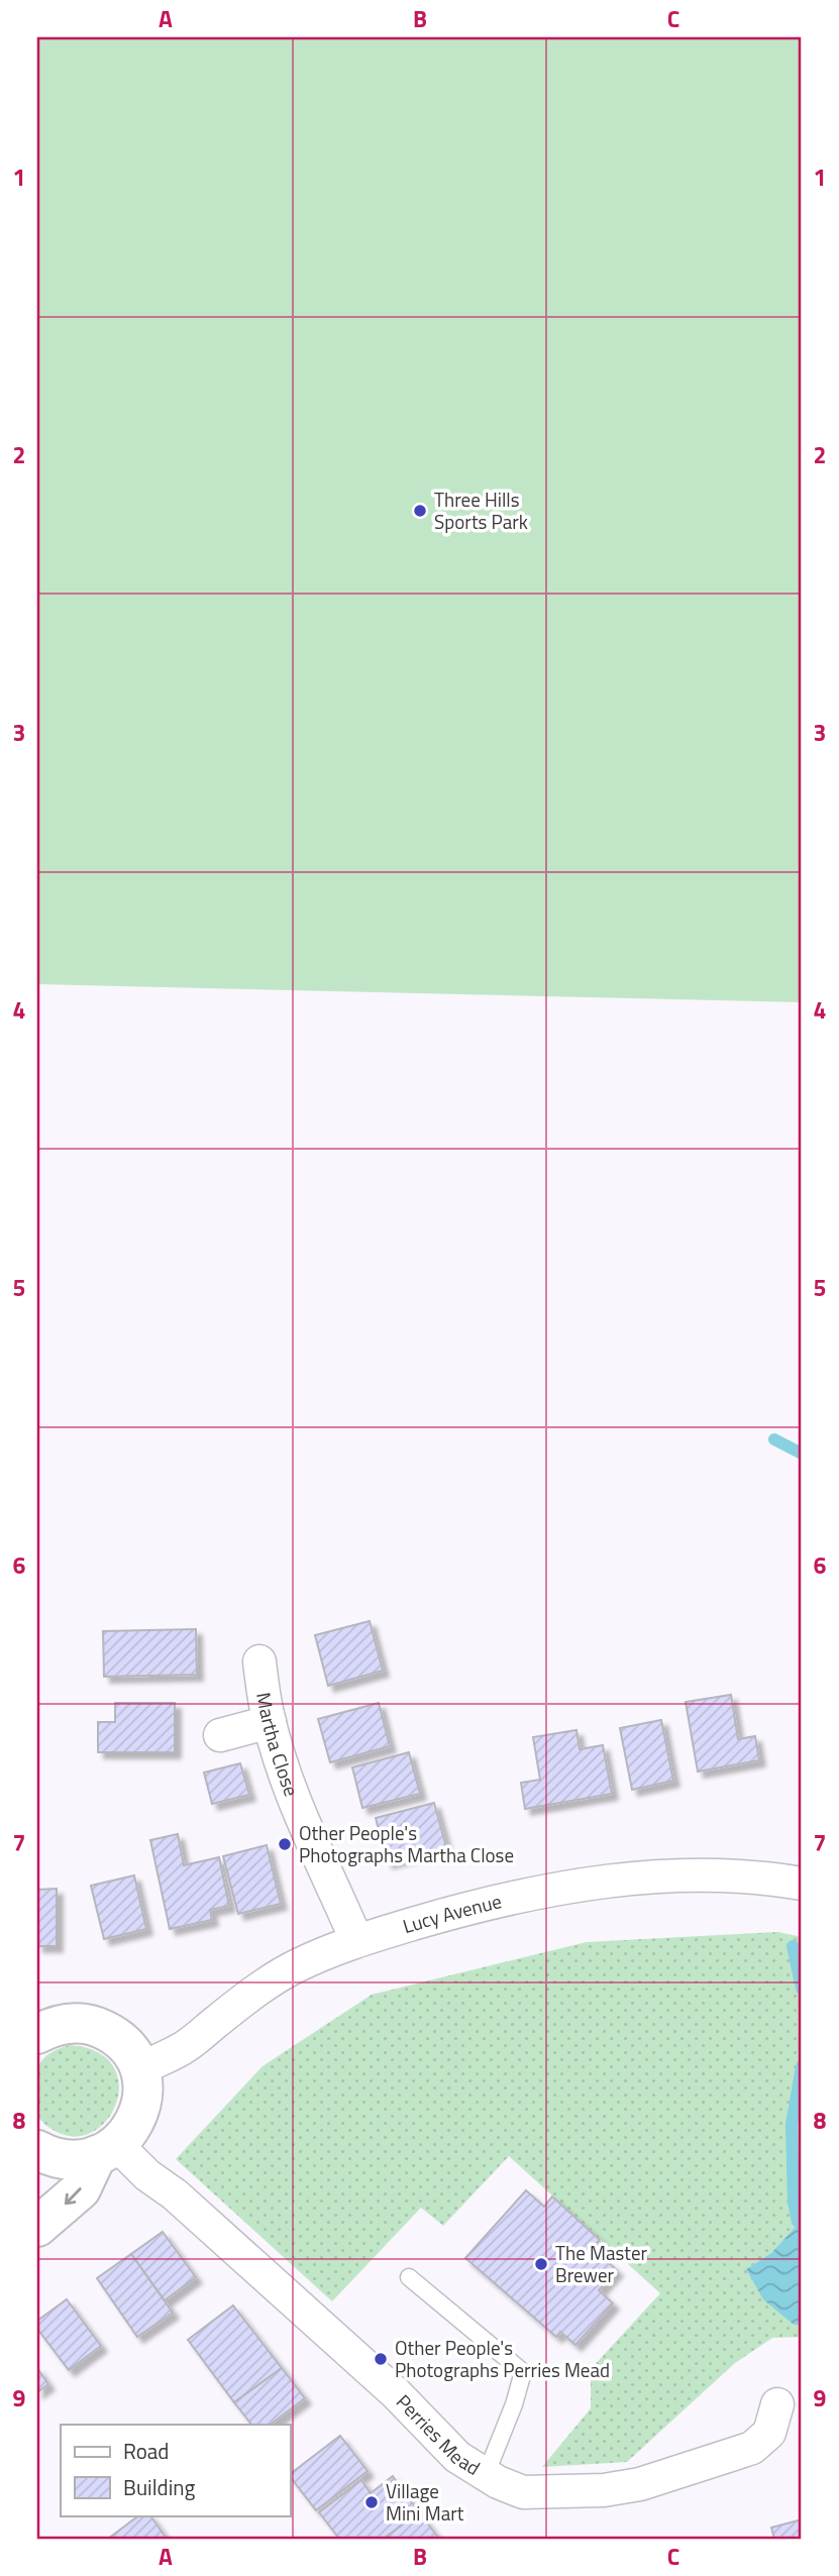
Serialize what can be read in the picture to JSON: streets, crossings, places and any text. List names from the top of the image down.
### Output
{
  "streets": {
    "street": ["Martha Close", "Lucy Avenue", "Perries Mead"]
  },
  "crossings": [
    ["Martha Close", "Lucy Avenue"]
  ],
  "places": [
    "Three Hills Sports Park",
    "Other People's Photographs Martha Close",
    "The Master Brewer",
    "Other People's Photographs Perries Mead",
    "Village Mini Mart"
  ],
  "legend": ["Road", "Building"],
  "grid": {
    "columns": ["A", "B", "C"],
    "rows": [
      "1",
      "2",
      "3",
      "4",
      "5",
      "6",
      "7",
      "8",
      "9"
    ]
  }
}
